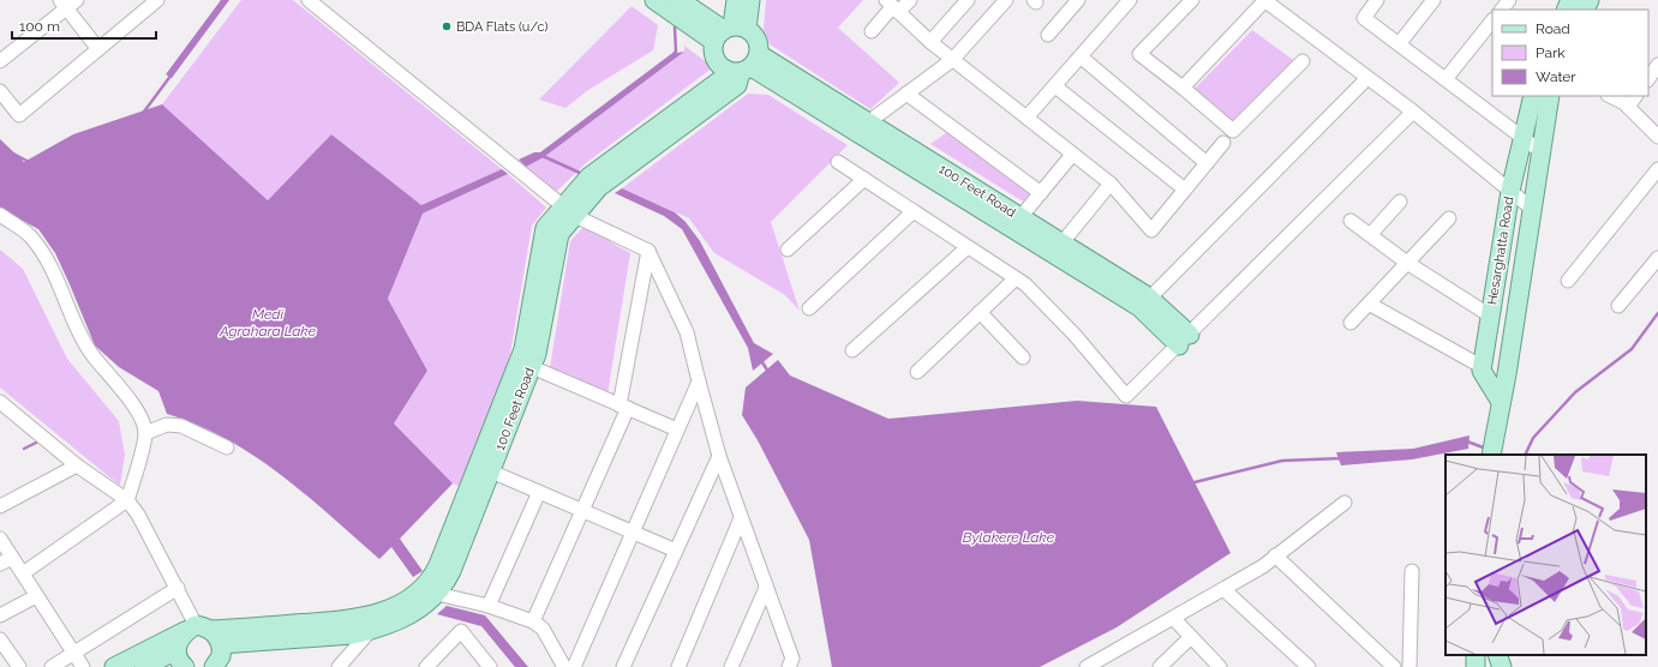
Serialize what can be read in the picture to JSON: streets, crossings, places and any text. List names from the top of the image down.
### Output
{
  "streets": {
    "main road": ["100 Feet Road", "Hesarghatta Road"]
  },
  "water": ["Medi Agrahara Lake", "Bylakere Lake"],
  "places": ["BDA Flats (u/c)"],
  "legend": ["Road", "Park", "Water"],
  "scale_bar": "100 m"
}
